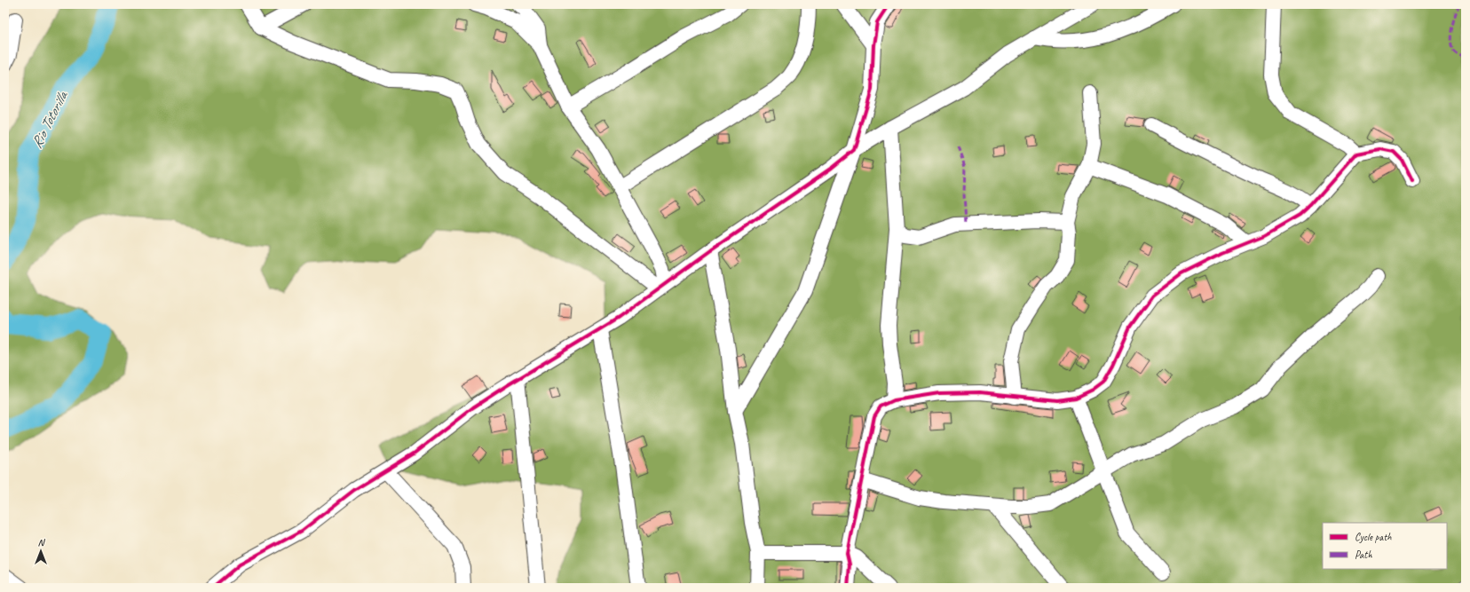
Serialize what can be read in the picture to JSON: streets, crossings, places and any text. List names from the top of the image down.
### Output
{
  "water": ["Rio Totorilla"],
  "legend": ["Cycle path", "Path"],
  "north": "top"
}
